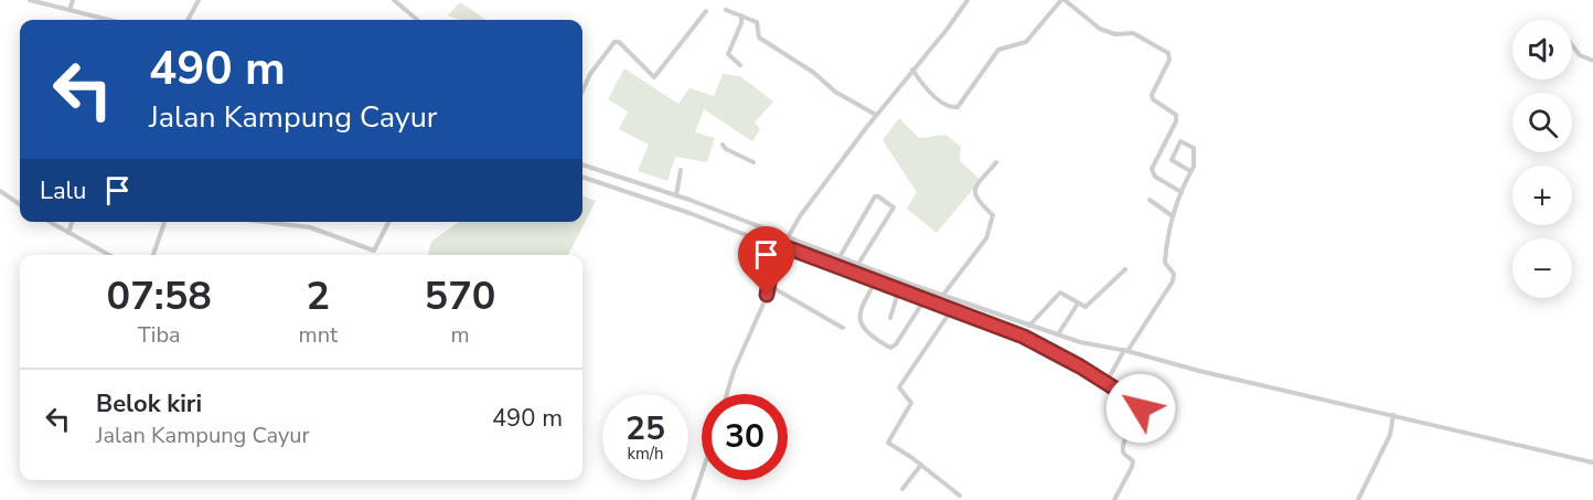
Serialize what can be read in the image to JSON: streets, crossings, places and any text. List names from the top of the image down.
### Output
{
  "page": {
    "map_buttons": ["+", "−"],
    "turn": ["490 m", "Jalan Kampung Cayur"],
    "then": "Lalu",
    "eta": [
      "07:58",
      "Tiba",
      "2",
      "mnt",
      "570",
      "m"
    ],
    "list": [
      {
        "name": "Belok kiri",
        "note": "Jalan Kampung Cayur",
        "value": "490 m"
      }
    ],
    "speed": "25 km/h",
    "limit": "30"
  }
}
